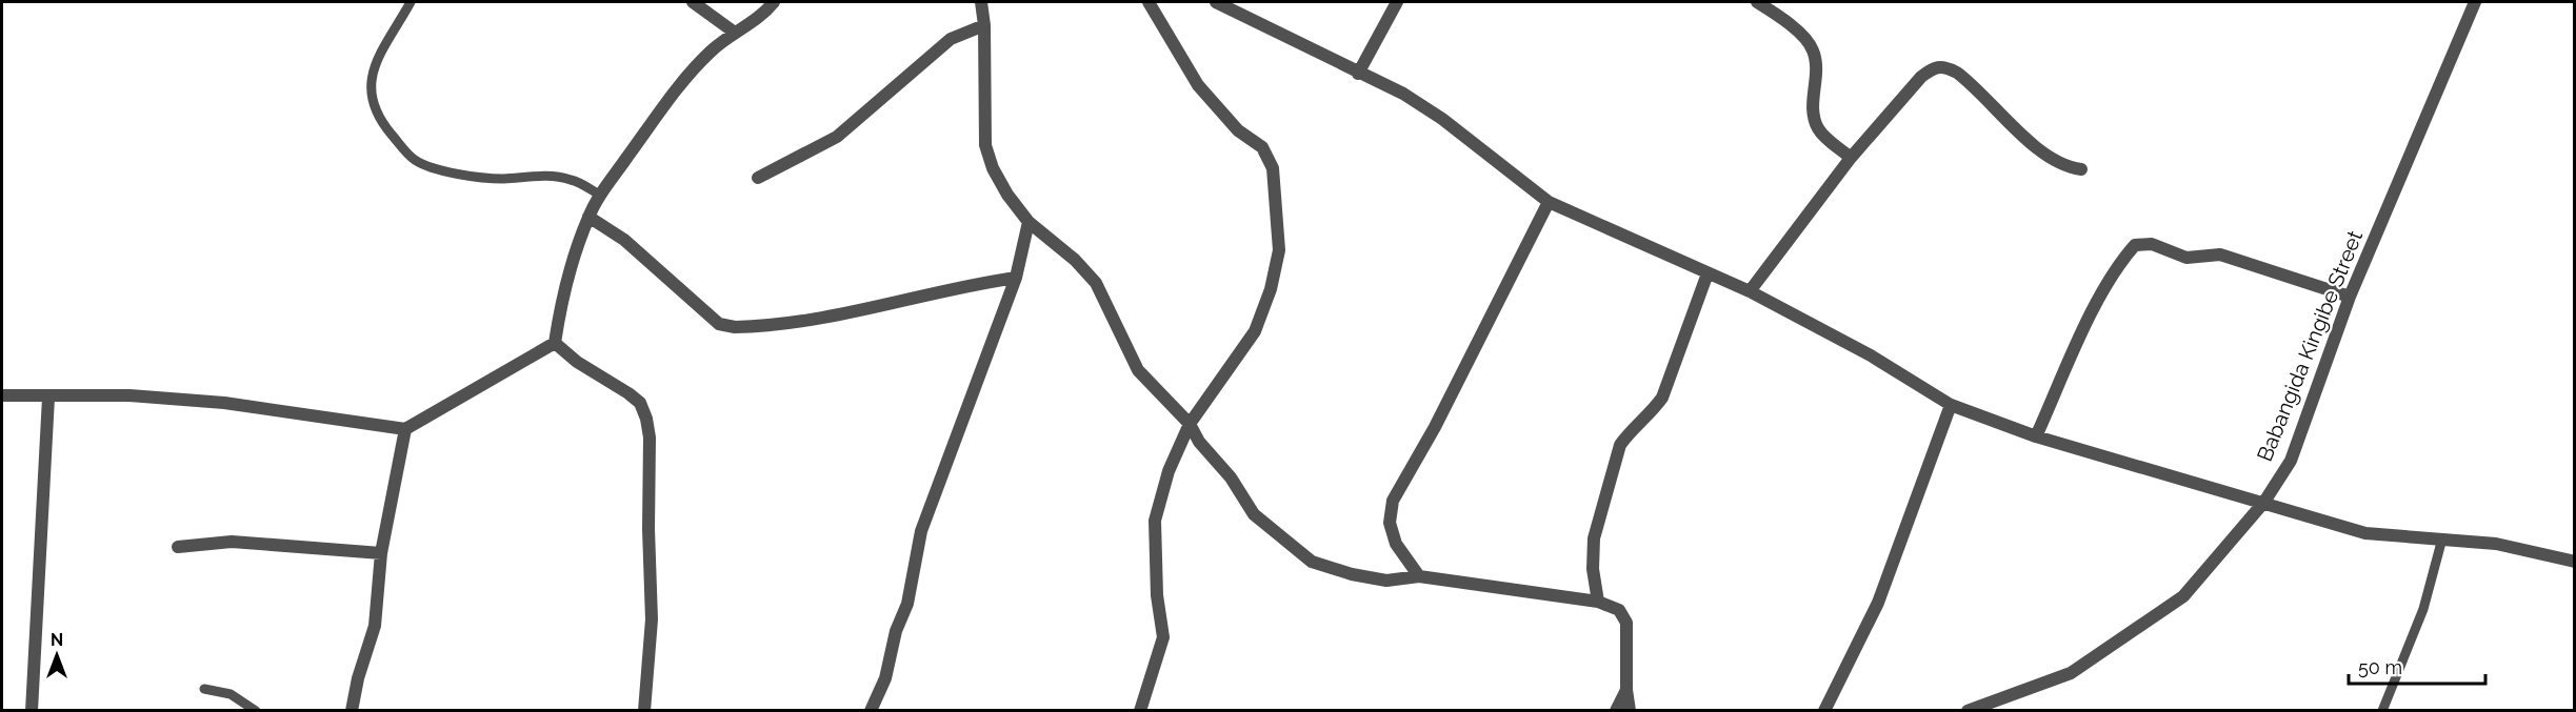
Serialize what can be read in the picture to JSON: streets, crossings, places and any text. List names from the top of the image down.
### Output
{
  "streets": {
    "street": ["Babangida Kingibe Street"]
  },
  "scale_bar": "50 m",
  "north": "top"
}
